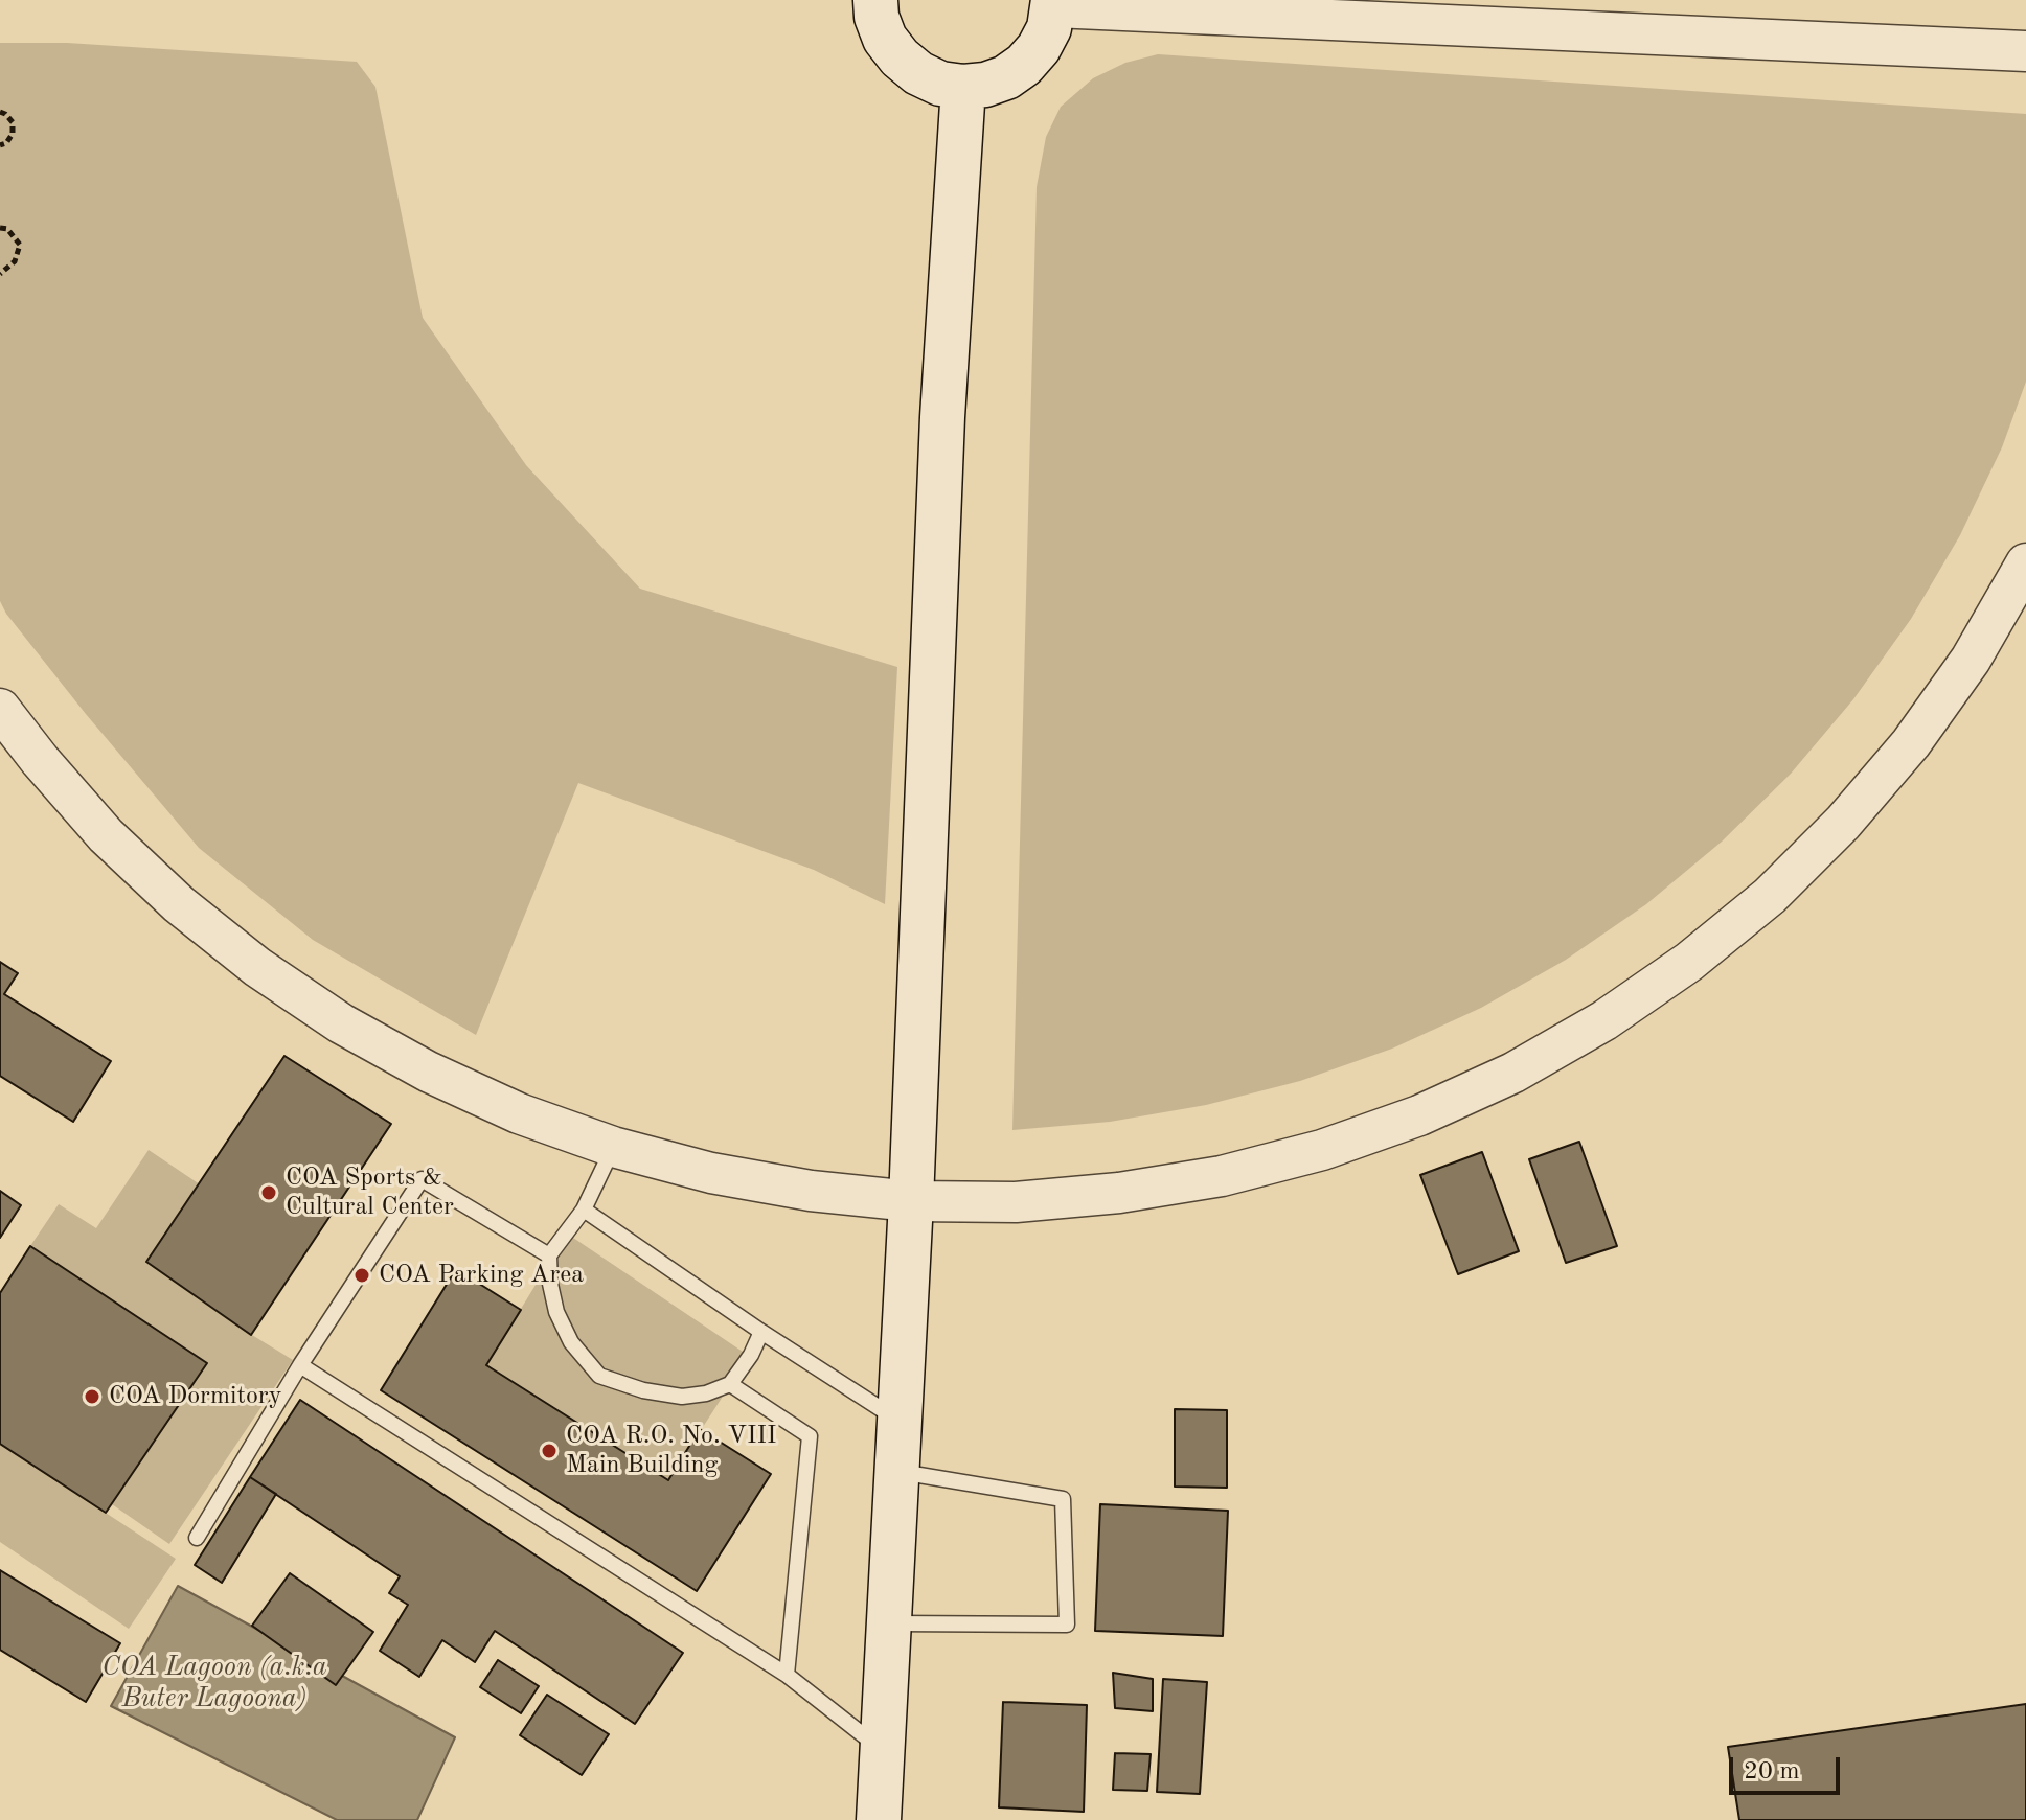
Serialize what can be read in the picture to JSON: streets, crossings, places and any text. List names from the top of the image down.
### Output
{
  "water": ["COA Lagoon (a.k.a Buter Lagoona)"],
  "places": [
    "COA Sports & Cultural Center",
    "COA Parking Area",
    "COA Dormitory",
    "COA R.O. No. VIII Main Building"
  ],
  "scale_bar": "20 m"
}
